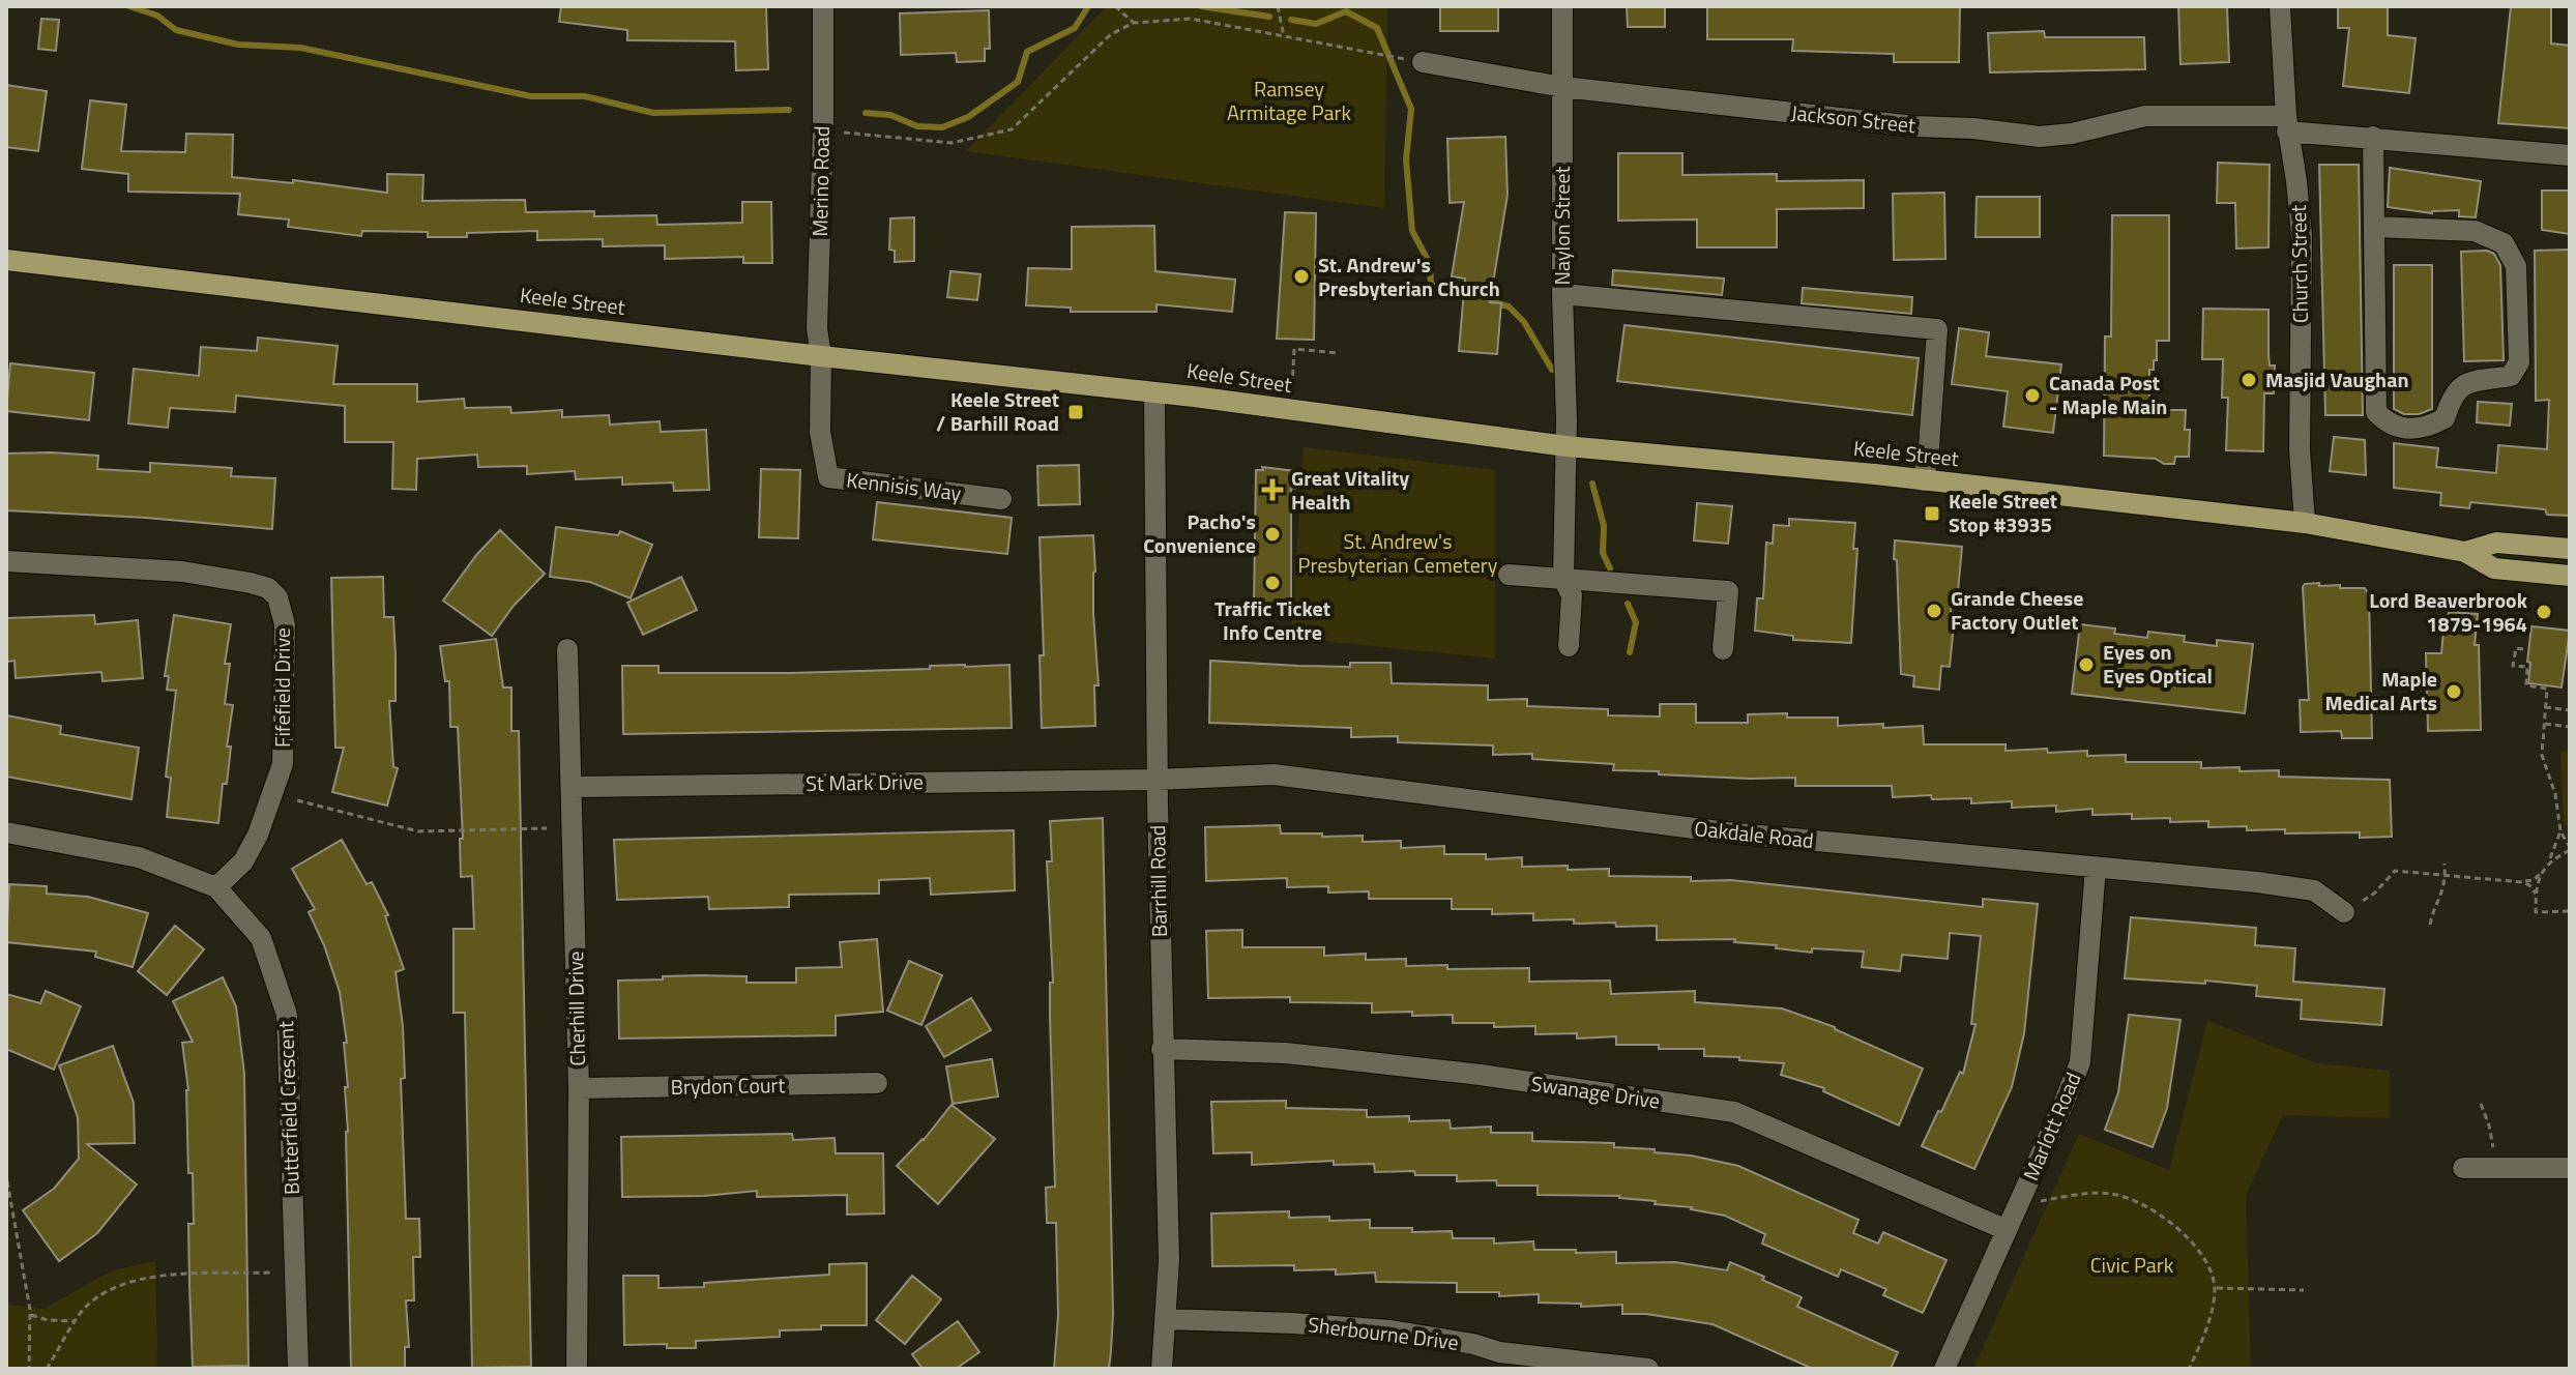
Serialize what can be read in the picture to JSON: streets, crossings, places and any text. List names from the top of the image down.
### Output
{
  "streets": {
    "main road": ["Keele Street"],
    "street": [
      "Jackson Street",
      "Merino Road",
      "Naylon Street",
      "Church Street",
      "Kennisis Way",
      "Fifefield Drive",
      "St Mark Drive",
      "Oakdale Road",
      "Barrhill Road",
      "Cherhill Drive",
      "Brydon Court",
      "Swanage Drive",
      "Butterfield Crescent",
      "Marlott Road",
      "Sherbourne Drive"
    ]
  },
  "crossings": [
    ["Jackson Street", "Naylon Street"],
    ["Jackson Street", "Church Street"],
    ["Merino Road", "Keele Street"],
    ["Merino Road", "Kennisis Way"],
    ["Naylon Street", "Keele Street"],
    ["Church Street", "Keele Street"],
    ["Keele Street", "Kennisis Way"],
    ["Keele Street", "Barrhill Road"],
    ["Fifefield Drive", "Butterfield Crescent"],
    ["St Mark Drive", "Oakdale Road"],
    ["St Mark Drive", "Barrhill Road"],
    ["St Mark Drive", "Cherhill Drive"],
    ["Oakdale Road", "Barrhill Road"],
    ["Oakdale Road", "Marlott Road"],
    ["Barrhill Road", "Swanage Drive"],
    ["Barrhill Road", "Sherbourne Drive"],
    ["Cherhill Drive", "Brydon Court"],
    ["Swanage Drive", "Marlott Road"]
  ],
  "parks": ["Ramsey Armitage Park", "St. Andrew's Presbyterian Cemetery", "Civic Park"],
  "places": {
    "other": [
      "St. Andrew's Presbyterian Church",
      "Masjid Vaughan",
      "Canada Post - Maple Main",
      "Pacho's Convenience",
      "Traffic Ticket Info Centre",
      "Grande Cheese Factory Outlet",
      "Lord Beaverbrook 1879-1964",
      "Eyes on Eyes Optical",
      "Maple Medical Arts"
    ],
    "transit": ["Keele Street / Barhill Road", "Keele Street Stop #3935"],
    "health": ["Great Vitality Health"]
  }
}
